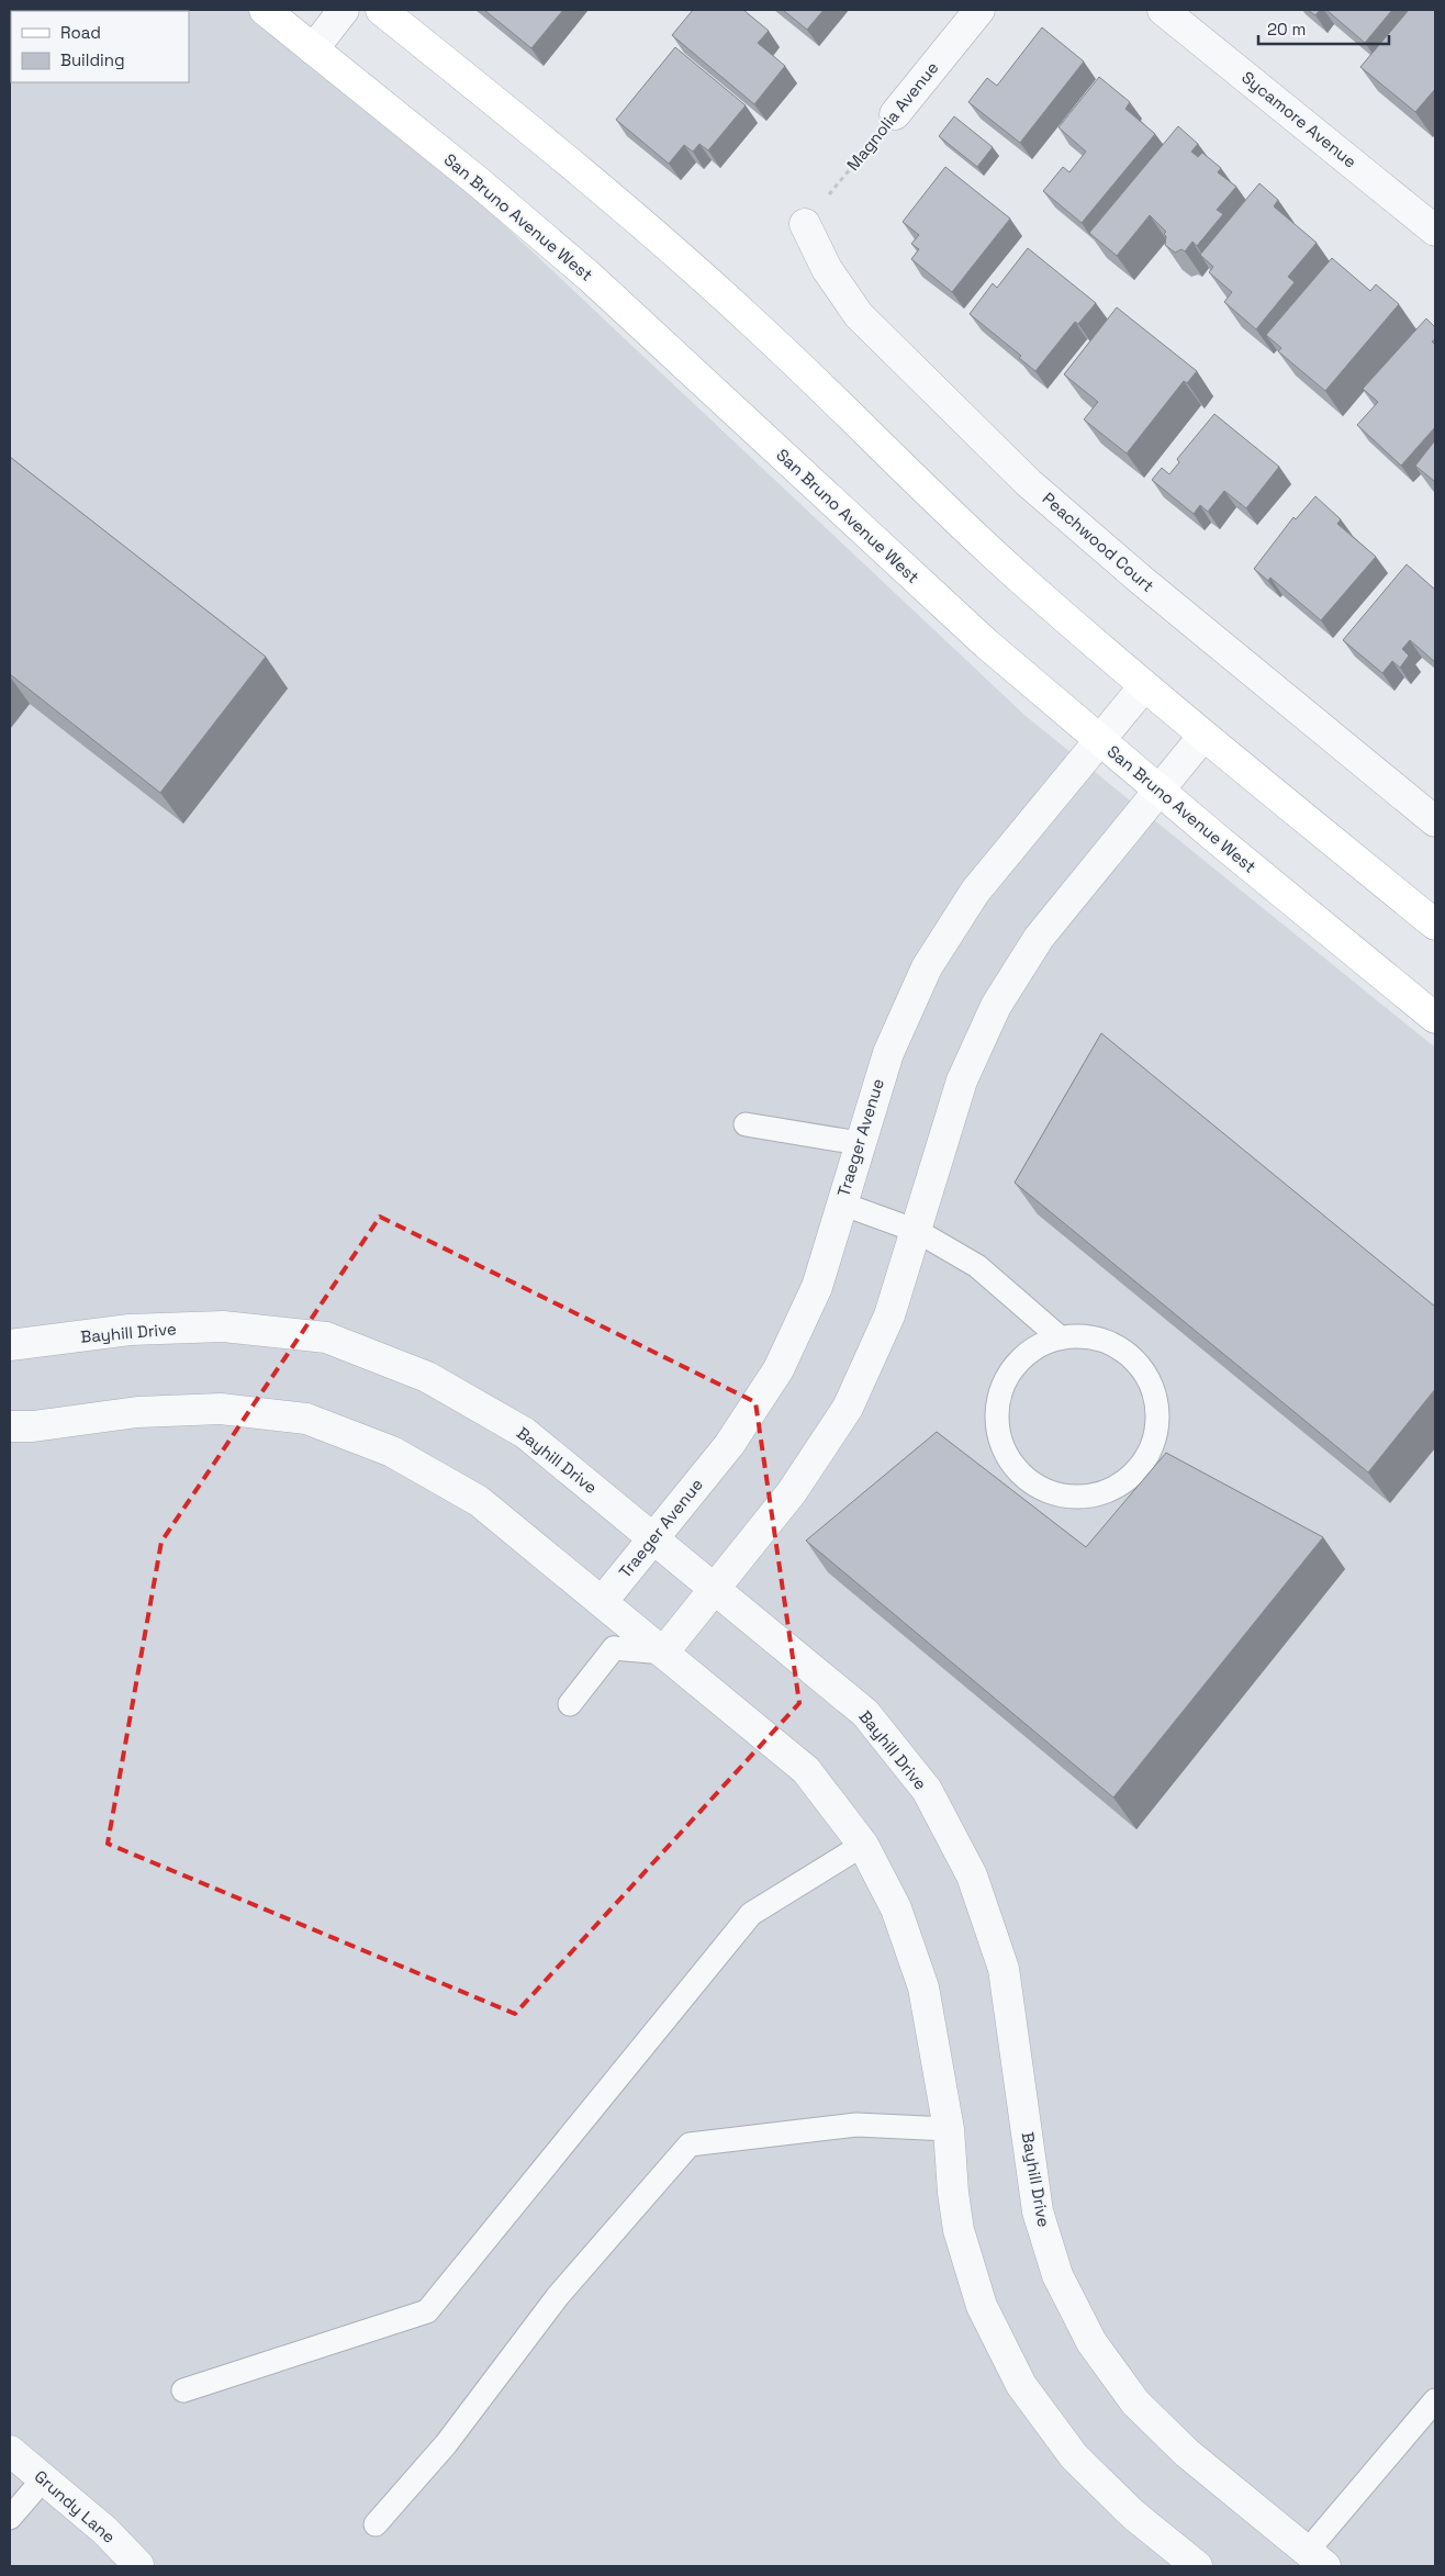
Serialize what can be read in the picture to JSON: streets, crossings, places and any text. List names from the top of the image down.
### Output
{
  "streets": {
    "main road": ["San Bruno Avenue West"],
    "street": [
      "Magnolia Avenue",
      "Sycamore Avenue",
      "Peachwood Court",
      "Traeger Avenue",
      "Bayhill Drive",
      "Grundy Lane"
    ]
  },
  "crossings": [
    ["Magnolia Avenue", "Peachwood Court"],
    ["San Bruno Avenue West", "Traeger Avenue"],
    ["Traeger Avenue", "Bayhill Drive"]
  ],
  "legend": ["Road", "Building"],
  "scale_bar": "20 m"
}
